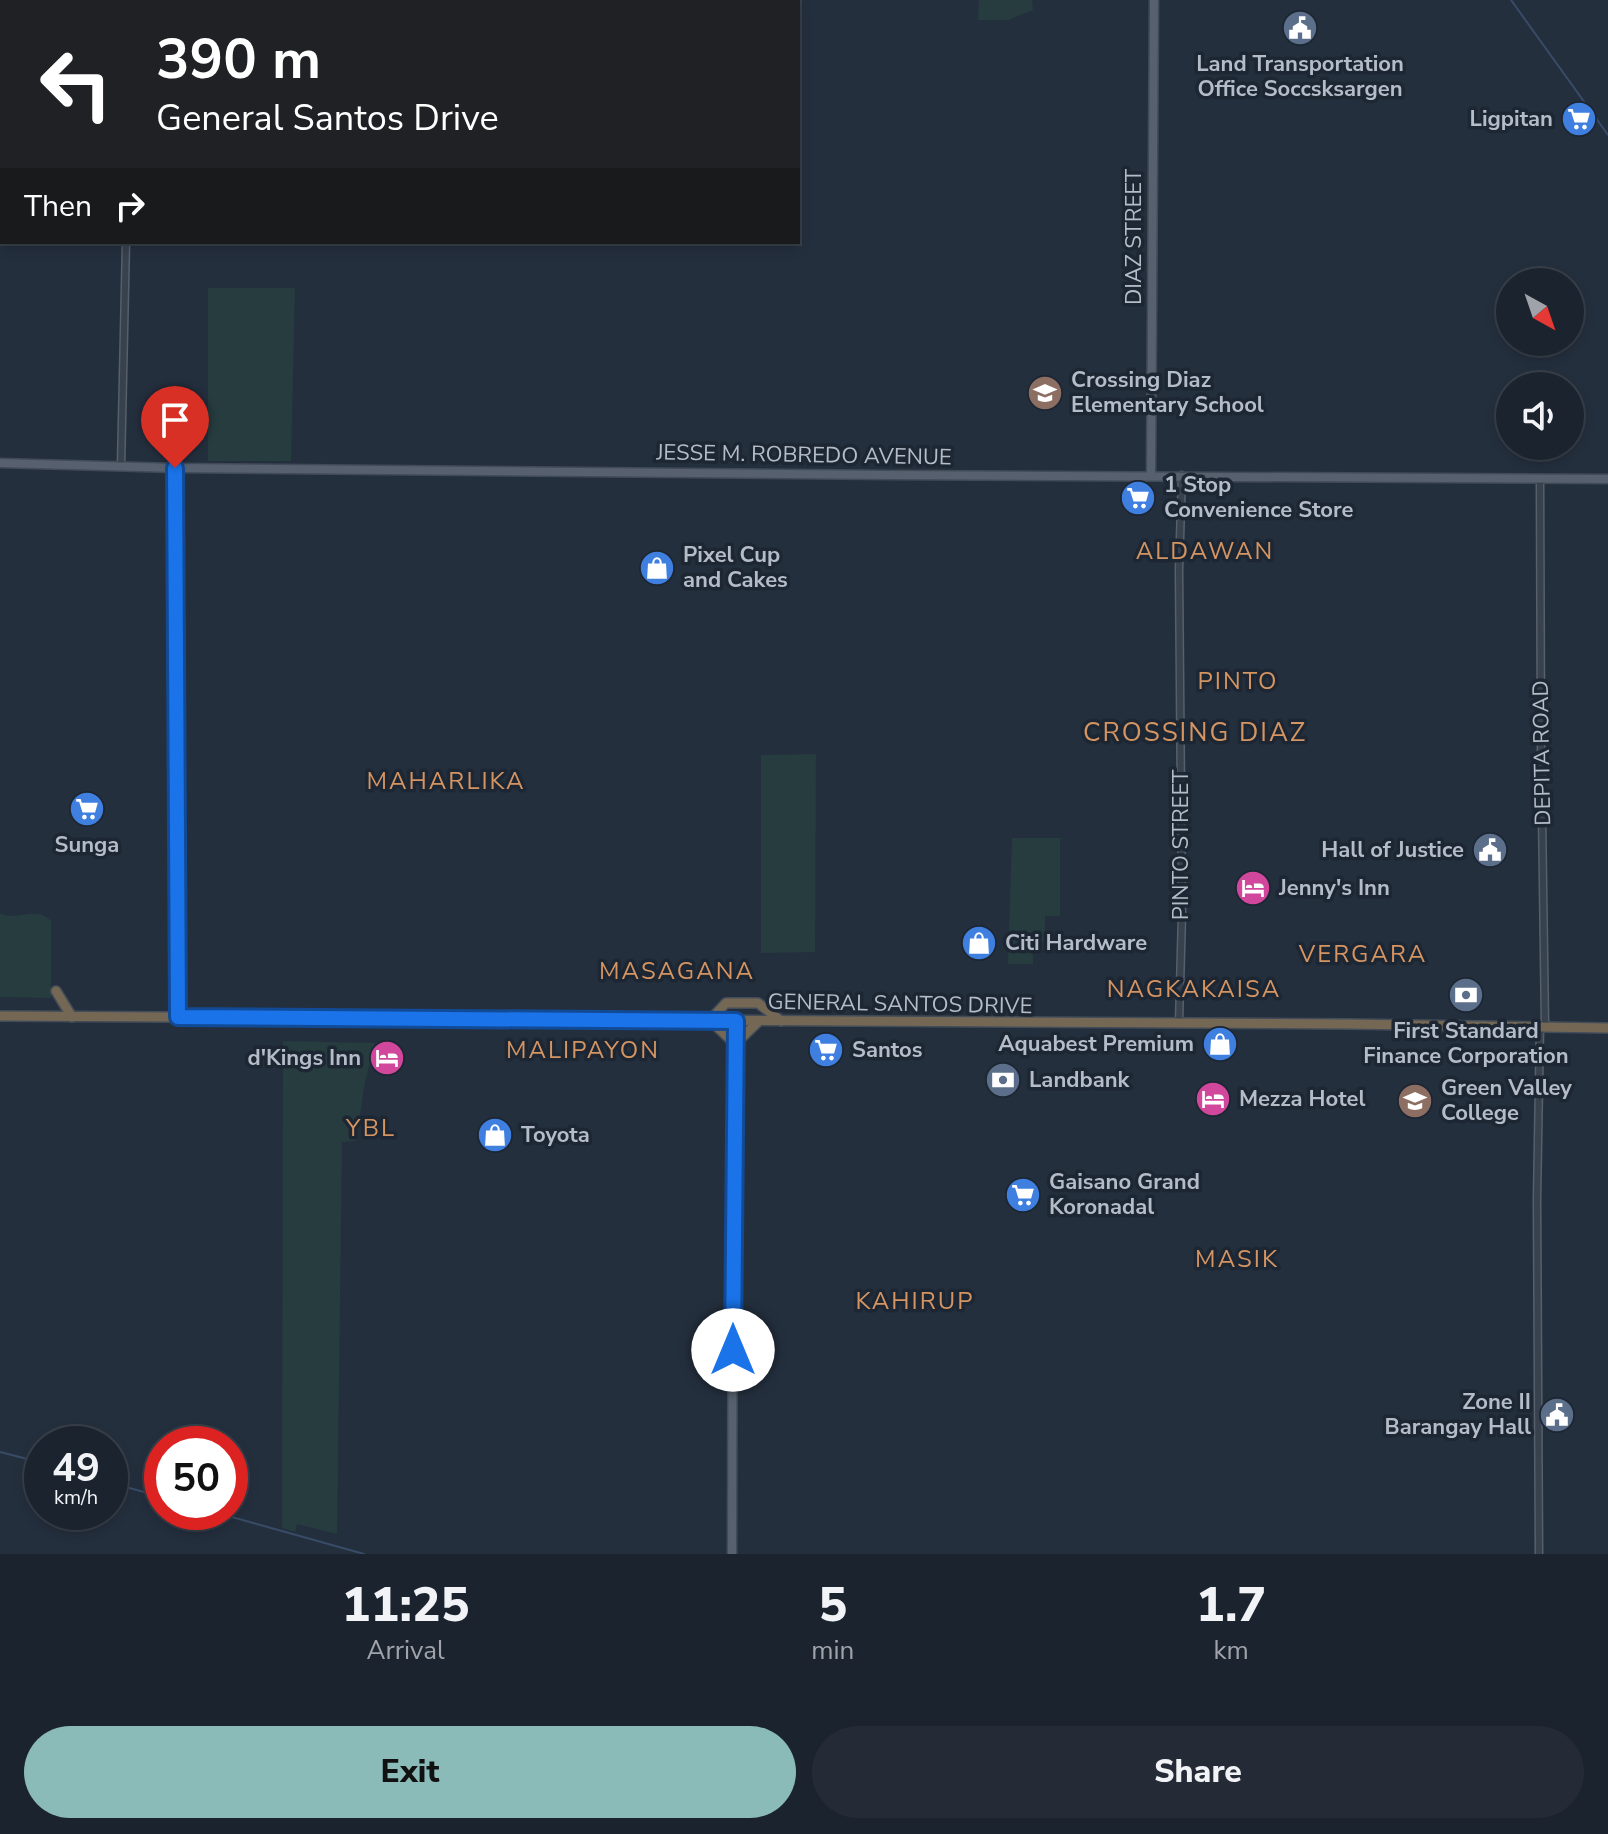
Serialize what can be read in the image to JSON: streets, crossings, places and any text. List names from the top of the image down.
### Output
{
  "streets": {
    "highway": ["GENERAL SANTOS DRIVE"],
    "main road": ["DIAZ STREET", "JESSE M. ROBREDO AVENUE"],
    "street": ["DEPITA ROAD", "PINTO STREET"]
  },
  "crossings": [
    ["DIAZ STREET", "JESSE M. ROBREDO AVENUE"],
    ["JESSE M. ROBREDO AVENUE", "DEPITA ROAD"],
    ["JESSE M. ROBREDO AVENUE", "PINTO STREET"],
    ["DEPITA ROAD", "GENERAL SANTOS DRIVE"],
    ["PINTO STREET", "GENERAL SANTOS DRIVE"]
  ],
  "districts": [
    "ALDAWAN",
    "PINTO",
    "CROSSING DIAZ",
    "MAHARLIKA",
    "VERGARA",
    "MASAGANA",
    "NAGKAKAISA",
    "MALIPAYON",
    "YBL",
    "MASIK",
    "KAHIRUP"
  ],
  "places": {
    "public building": ["Land Transportation Office Soccsksargen", "Hall of Justice", "Zone II Barangay Hall"],
    "supermarket": [
      "Ligpitan",
      "1 Stop Convenience Store",
      "Sunga",
      "Santos",
      "Gaisano Grand Koronadal"
    ],
    "school or university": ["Crossing Diaz Elementary School", "Green Valley College"],
    "shop": [
      "Pixel Cup and Cakes",
      "Citi Hardware",
      "Aquabest Premium",
      "Toyota"
    ],
    "hotel": ["Jenny's Inn", "d'Kings Inn", "Mezza Hotel"],
    "bank": ["First Standard Finance Corporation", "Landbank"]
  },
  "north": "bottom right",
  "page": {
    "turn": ["390 m", "General Santos Drive"],
    "then": "Then",
    "speed": "49 km/h",
    "limit": "50",
    "eta": [
      "11:25",
      "Arrival",
      "5",
      "min",
      "1.7",
      "km"
    ],
    "buttons": ["Exit", "Share"]
  }
}
